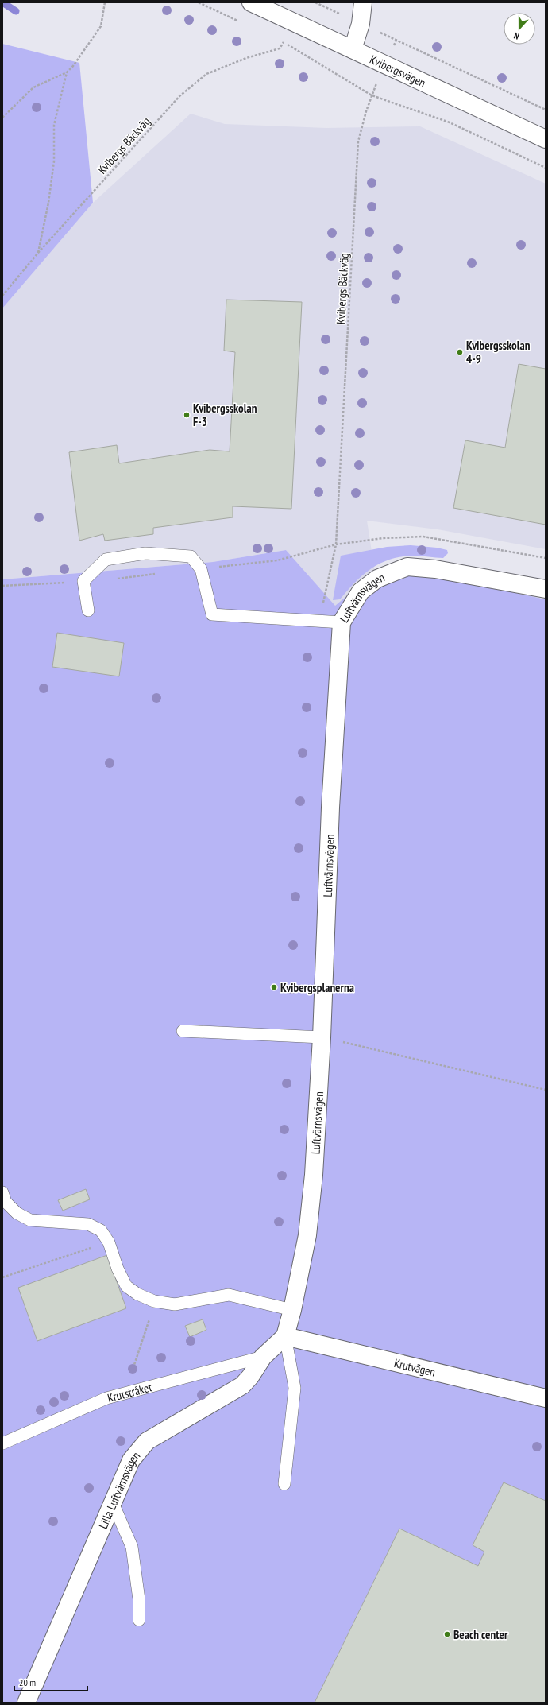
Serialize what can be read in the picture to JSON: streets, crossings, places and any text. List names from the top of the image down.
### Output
{
  "streets": {
    "street": [
      "Kvibergsvägen",
      "Luftvärnsvägen",
      "Krutvägen",
      "Lilla Luftvärnsvägen"
    ],
    "lane": ["Krutstråket"],
    "path": ["Kvibergs Bäckväg"]
  },
  "crossings": [
    ["Kvibergsvägen", "Kvibergs Bäckväg"],
    ["Luftvärnsvägen", "Krutvägen"],
    ["Luftvärnsvägen", "Lilla Luftvärnsvägen"],
    ["Krutvägen", "Lilla Luftvärnsvägen"],
    ["Krutstråket", "Lilla Luftvärnsvägen"]
  ],
  "places": [
    "Kvibergsskolan 4-9",
    "Kvibergsskolan F-3",
    "Kvibergsplanerna",
    "Beach center"
  ],
  "scale_bar": "20 m",
  "north": "bottom"
}
